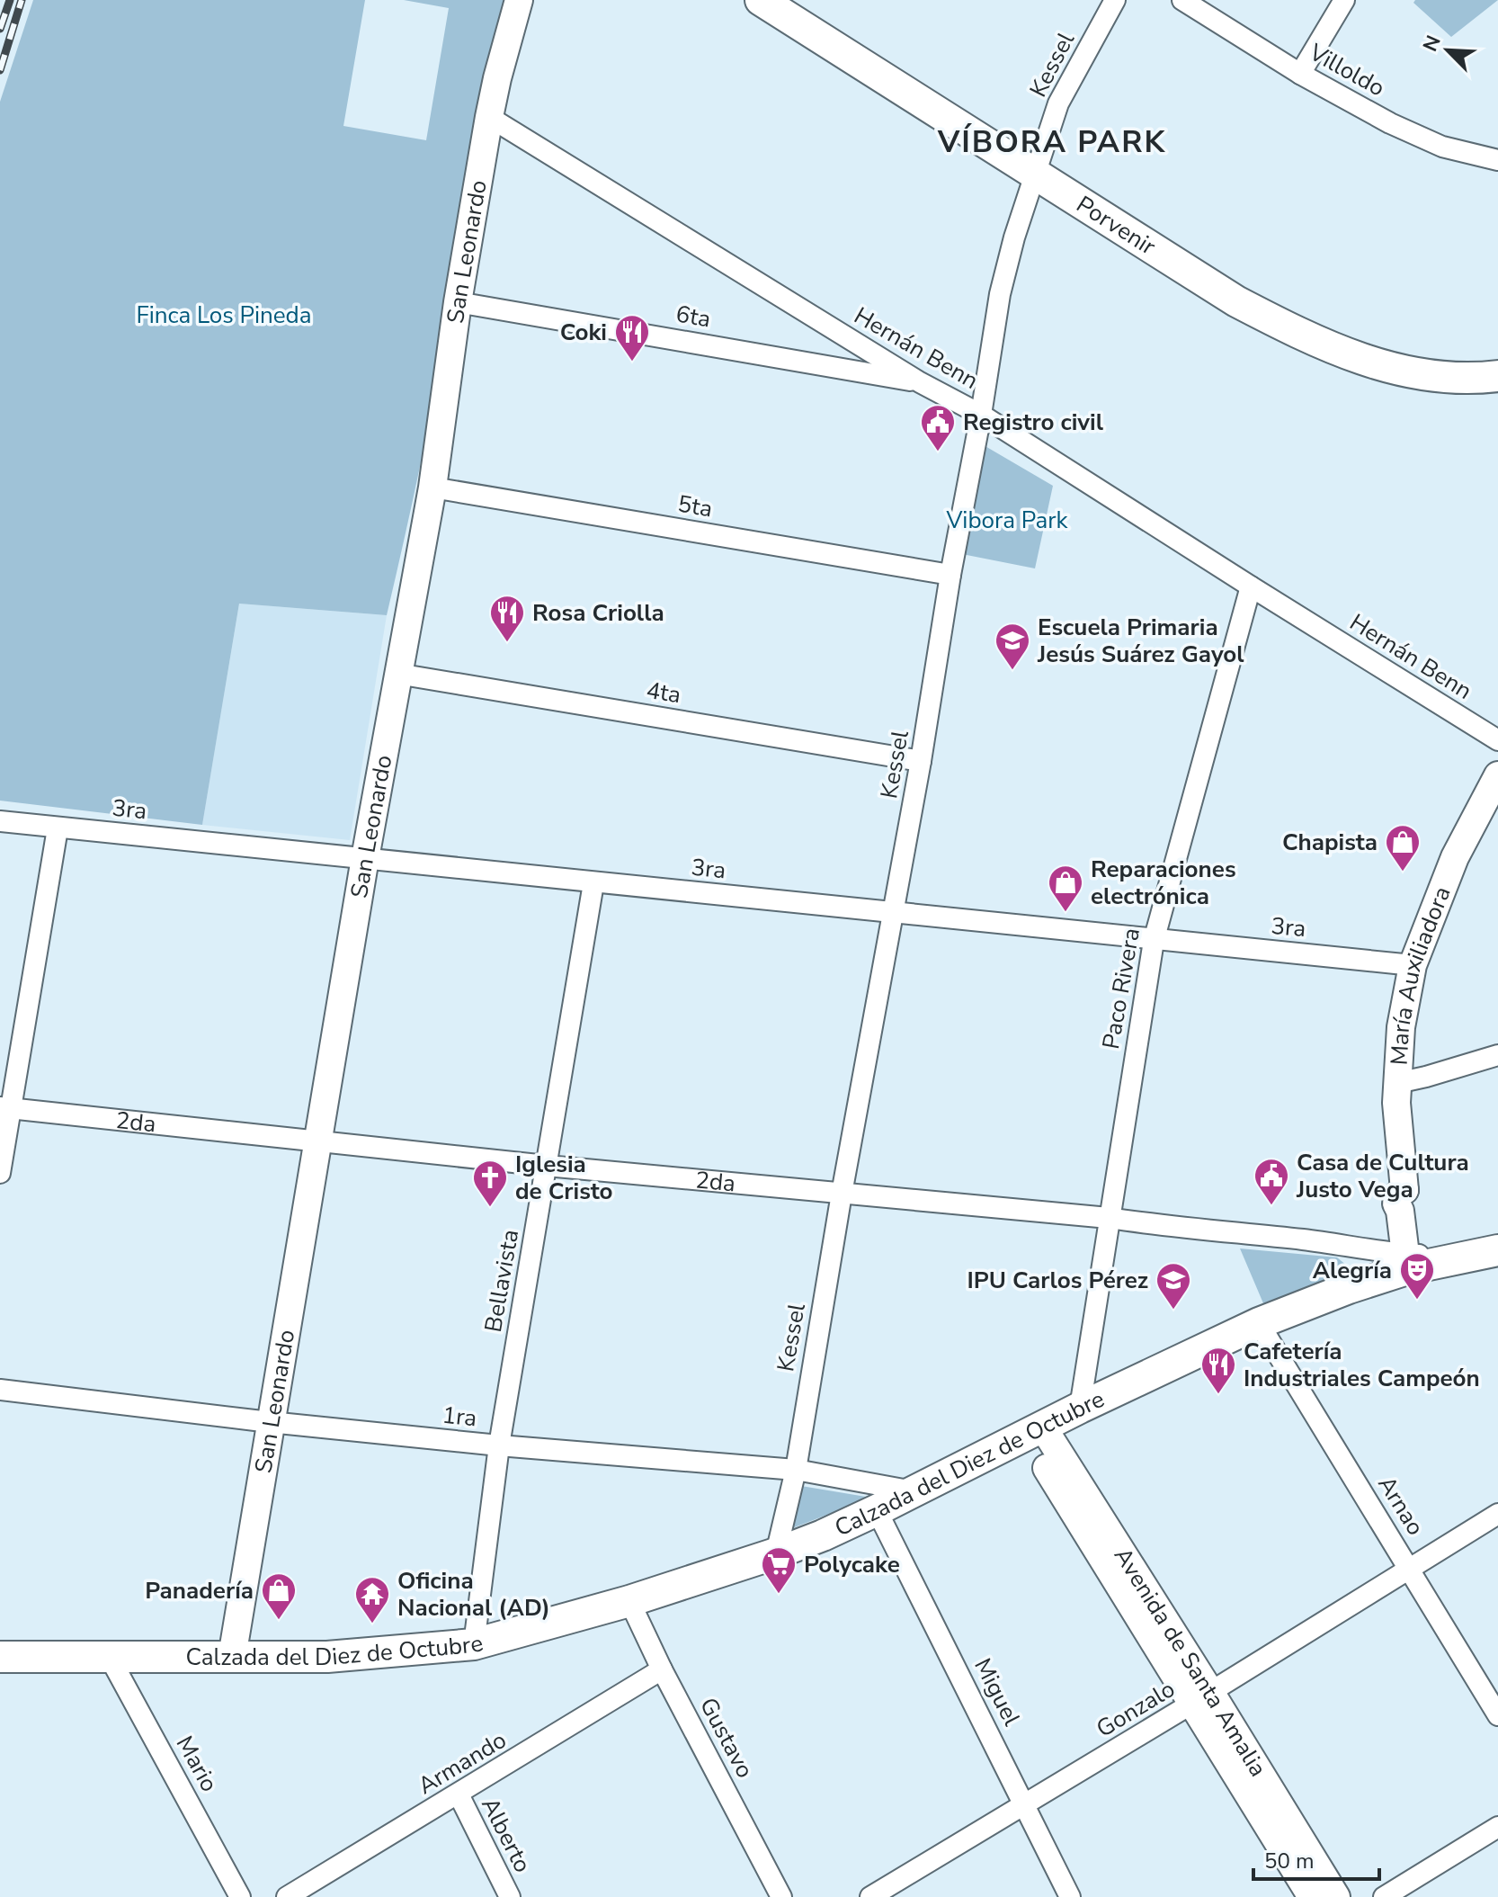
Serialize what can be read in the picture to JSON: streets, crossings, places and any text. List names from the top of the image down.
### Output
{
  "streets": {
    "main road": ["Porvenir", "Calzada del Diez de Octubre"],
    "street": [
      "Kessel",
      "Villoldo",
      "San Leonardo",
      "6ta",
      "Hernán Benn",
      "5ta",
      "4ta",
      "3ra",
      "María Auxiliadora",
      "Paco Rivera",
      "2da",
      "Bellavista",
      "1ra",
      "Arnao",
      "Avenida de Santa Amalia",
      "Miguel",
      "Gonzalo",
      "Gustavo",
      "Armando",
      "Mario",
      "Alberto"
    ]
  },
  "crossings": [
    ["Kessel", "Porvenir"],
    ["Kessel", "Hernán Benn"],
    ["Kessel", "5ta"],
    ["Kessel", "4ta"],
    ["Kessel", "3ra"],
    ["Kessel", "2da"],
    ["Kessel", "1ra"],
    ["Kessel", "Calzada del Diez de Octubre"],
    ["San Leonardo", "6ta"],
    ["San Leonardo", "Hernán Benn"],
    ["San Leonardo", "5ta"],
    ["San Leonardo", "4ta"],
    ["San Leonardo", "3ra"],
    ["San Leonardo", "2da"],
    ["San Leonardo", "1ra"],
    ["San Leonardo", "Calzada del Diez de Octubre"],
    ["6ta", "Hernán Benn"],
    ["Hernán Benn", "Paco Rivera"],
    ["3ra", "María Auxiliadora"],
    ["3ra", "Paco Rivera"],
    ["3ra", "Bellavista"],
    ["María Auxiliadora", "2da"],
    ["María Auxiliadora", "Calzada del Diez de Octubre"],
    ["Paco Rivera", "2da"],
    ["Paco Rivera", "Calzada del Diez de Octubre"],
    ["2da", "Bellavista"],
    ["2da", "Calzada del Diez de Octubre"],
    ["Bellavista", "1ra"],
    ["Bellavista", "Calzada del Diez de Octubre"],
    ["1ra", "Calzada del Diez de Octubre"],
    ["Calzada del Diez de Octubre", "Arnao"],
    ["Calzada del Diez de Octubre", "Avenida de Santa Amalia"],
    ["Calzada del Diez de Octubre", "Miguel"],
    ["Calzada del Diez de Octubre", "Gustavo"],
    ["Calzada del Diez de Octubre", "Mario"],
    ["Arnao", "Gonzalo"],
    ["Avenida de Santa Amalia", "Gonzalo"],
    ["Miguel", "Gonzalo"],
    ["Gustavo", "Armando"],
    ["Armando", "Alberto"]
  ],
  "districts": ["VÍBORA PARK"],
  "parks": ["Finca Los Pineda", "Vibora Park"],
  "places": {
    "restaurant": ["Coki", "Rosa Criolla", "Cafetería Industriales Campeón"],
    "public building": ["Registro civil", "Casa de Cultura Justo Vega"],
    "school or university": ["Escuela Primaria Jesús Suárez Gayol", "IPU Carlos Pérez"],
    "shop": ["Chapista", "Reparaciones electrónica", "Panadería"],
    "church": ["Iglesia de Cristo"],
    "theatre": ["Alegría"],
    "supermarket": ["Polycake"],
    "temple": ["Oficina Nacional (AD)"]
  },
  "scale_bar": "50 m",
  "north": "top left"
}
